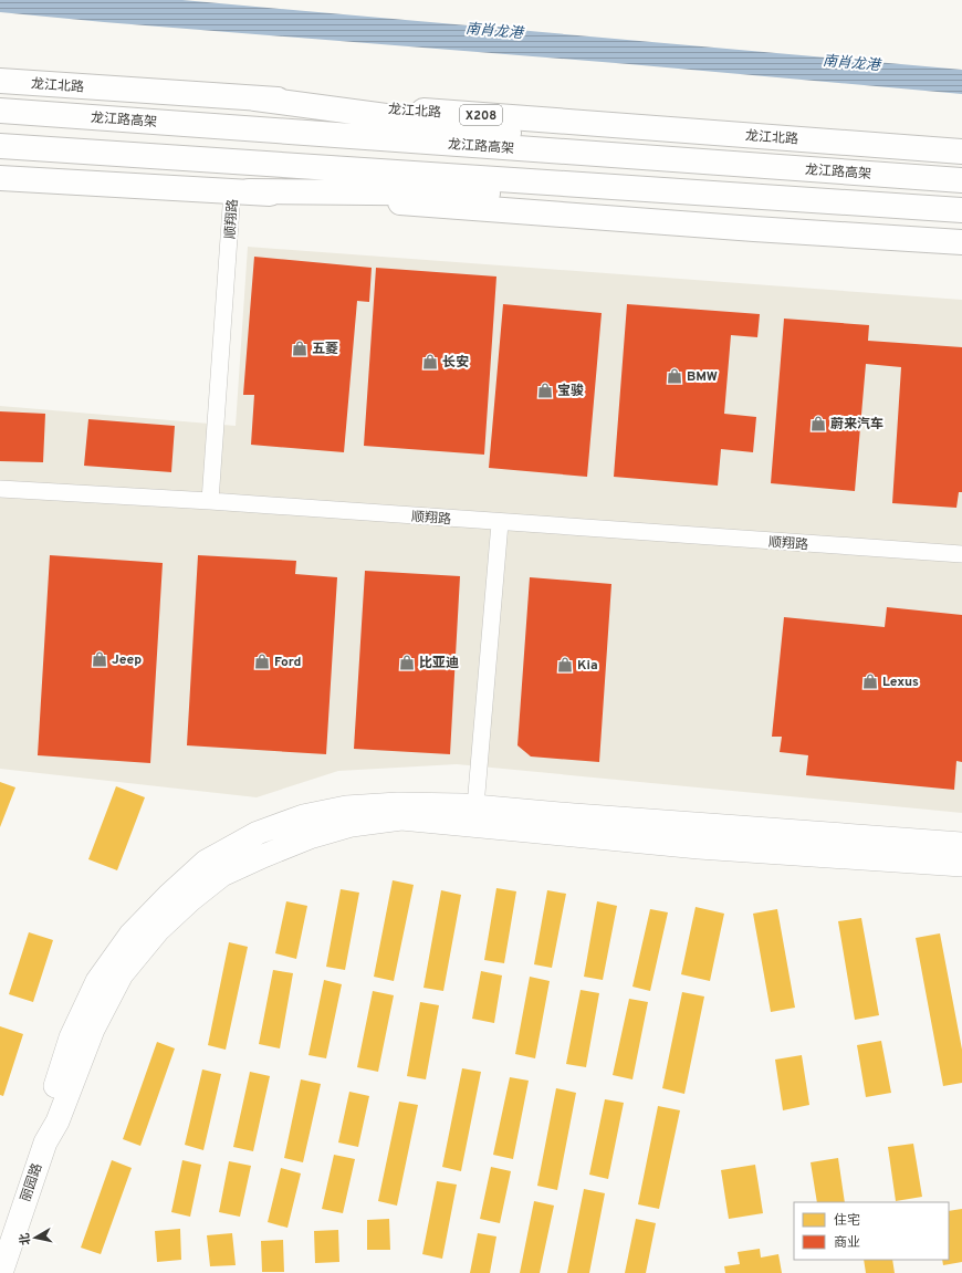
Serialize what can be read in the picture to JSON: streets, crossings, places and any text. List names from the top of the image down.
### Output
{
  "streets": {
    "main road": ["龙江北路", "X208", "龙江路高架"],
    "street": ["顺翔路", "丽园路"]
  },
  "water": ["南肖龙港"],
  "places": {
    "shop": [
      "五菱",
      "长安",
      "BMW",
      "宝骏",
      "蔚来汽车",
      "Jeep",
      "Ford",
      "比亚迪",
      "Kia",
      "Lexus"
    ]
  },
  "legend": ["住宅", "商业"],
  "north": "left"
}
